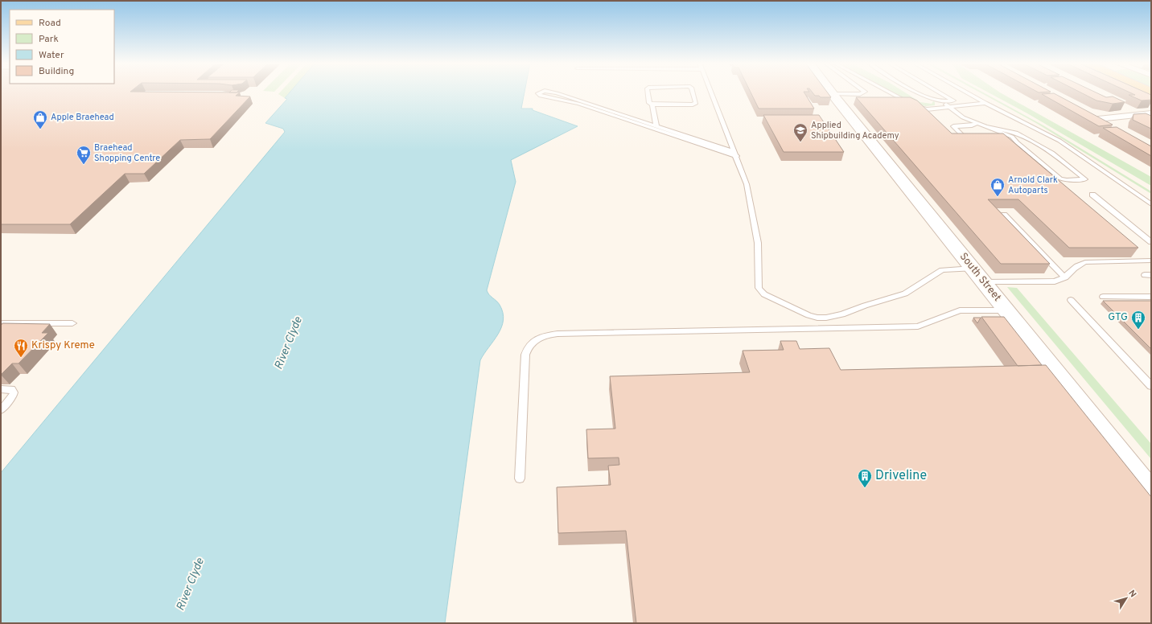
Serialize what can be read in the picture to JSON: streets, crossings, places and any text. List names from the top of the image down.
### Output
{
  "streets": {
    "street": ["South Street"]
  },
  "water": ["River Clyde"],
  "places": {
    "shop": ["Apple Braehead", "Arnold Clark Autoparts"],
    "school or university": ["Applied Shipbuilding Academy"],
    "supermarket": ["Braehead Shopping Centre"],
    "building": ["GTG", "Driveline"],
    "restaurant": ["Krispy Kreme"]
  },
  "legend": [
    "Road",
    "Park",
    "Water",
    "Building"
  ],
  "north": "top right"
}
